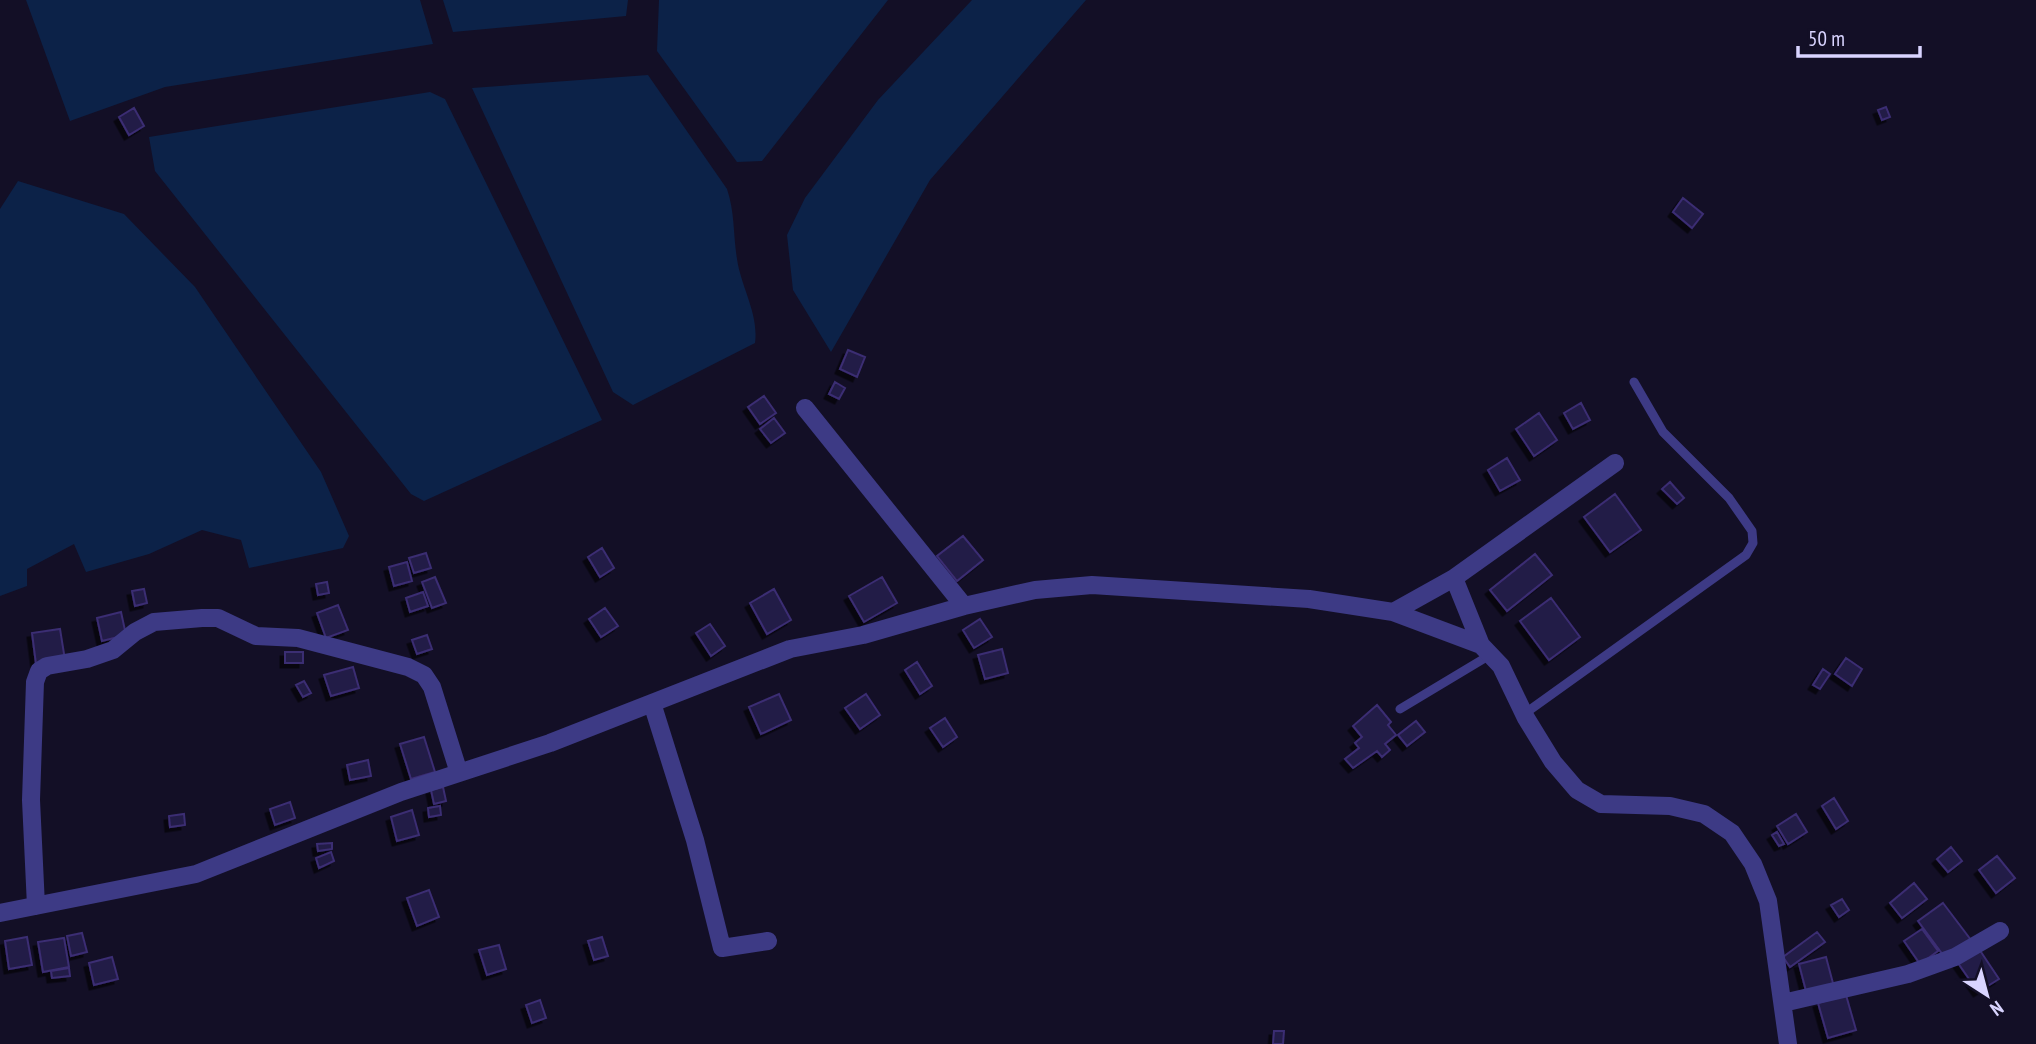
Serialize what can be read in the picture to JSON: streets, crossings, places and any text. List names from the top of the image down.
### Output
{
  "scale_bar": "50 m",
  "north": "bottom right"
}
